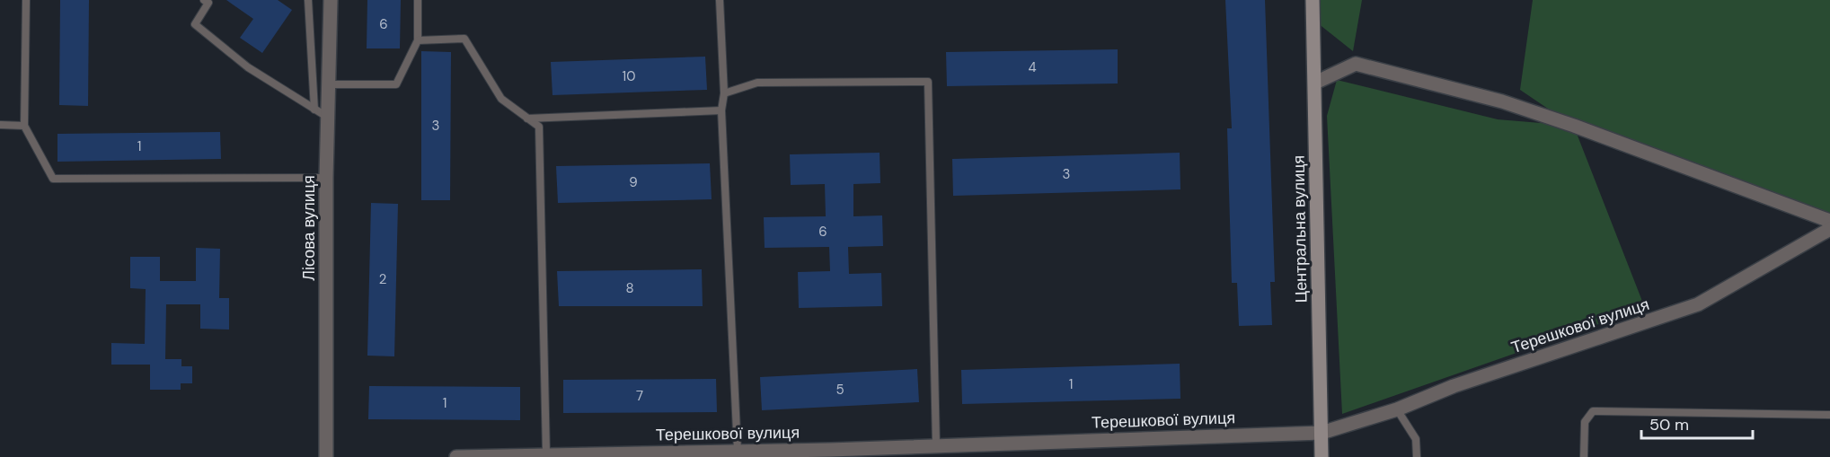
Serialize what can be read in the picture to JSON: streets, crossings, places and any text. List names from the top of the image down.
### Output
{
  "streets": {
    "main road": ["Центральна вулиця"],
    "street": ["Лісова вулиця", "Терешкової вулиця"]
  },
  "crossings": [
    ["Центральна вулиця", "Терешкової вулиця"]
  ],
  "house_numbers": [
    "6",
    "4",
    "10",
    "3",
    "1",
    "3",
    "9",
    "6",
    "2",
    "8",
    "1",
    "5",
    "7",
    "1"
  ],
  "scale_bar": "50 m"
}
